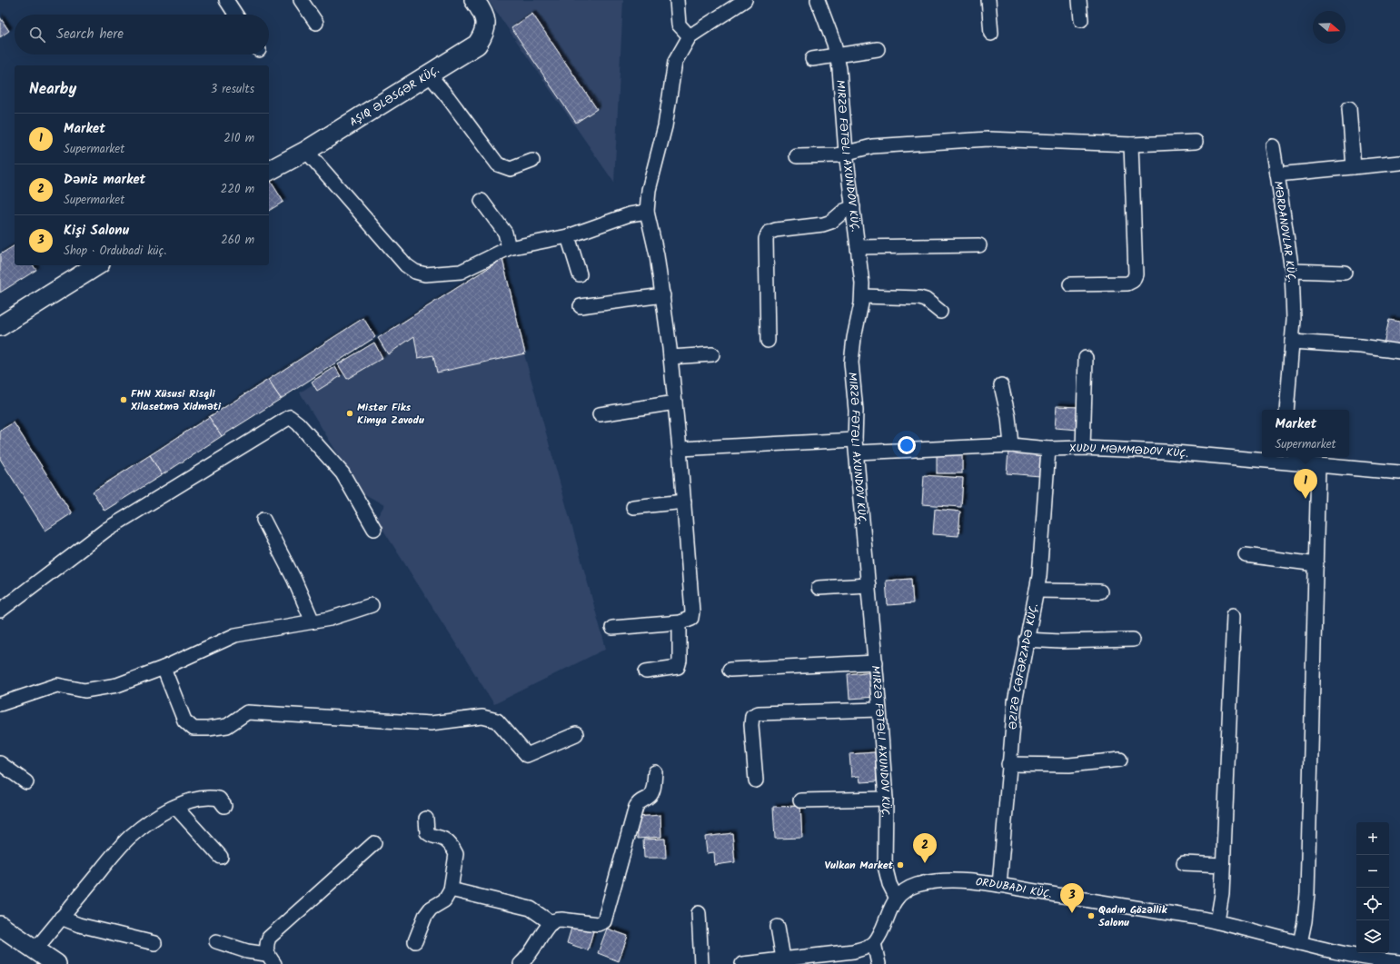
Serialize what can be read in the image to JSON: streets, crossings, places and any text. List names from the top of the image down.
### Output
{
  "streets": {
    "street": [
      "MIRZƏ FƏTƏLI AXUNDOV KÜÇ.",
      "MƏRDANOVLAR KÜÇ.",
      "XUDU MƏMMƏDOV KÜÇ.",
      "ƏZIZƏ CƏFƏRZADƏ KÜÇ.",
      "ORDUBADI KÜÇ."
    ]
  },
  "crossings": [
    ["MIRZƏ FƏTƏLI AXUNDOV KÜÇ.", "XUDU MƏMMƏDOV KÜÇ."],
    ["MIRZƏ FƏTƏLI AXUNDOV KÜÇ.", "ORDUBADI KÜÇ."],
    ["XUDU MƏMMƏDOV KÜÇ.", "ƏZIZƏ CƏFƏRZADƏ KÜÇ."],
    ["ƏZIZƏ CƏFƏRZADƏ KÜÇ.", "ORDUBADI KÜÇ."]
  ],
  "places": [
    "FHN Xüsusi Risqli Xilasetmə Xidməti",
    "Mister Fiks Kimya Zavodu",
    "Vulkan Market",
    "Qadın Gözəllik Salonu"
  ],
  "north": "right",
  "page": {
    "search": "Search here",
    "heading": ["Nearby", "3 results"],
    "list": [
      {
        "mark": "1",
        "name": "Market",
        "note": "Supermarket",
        "value": "210 m"
      },
      {
        "mark": "2",
        "name": "Dəniz market",
        "note": "Supermarket",
        "value": "220 m"
      },
      {
        "mark": "3",
        "name": "Kişi Salonu",
        "note": "Shop · Ordubadi küç.",
        "value": "260 m"
      }
    ],
    "popup": ["Market", "Supermarket"],
    "pins": ["1", "2", "3"],
    "map_buttons": ["+", "−"]
  }
}
